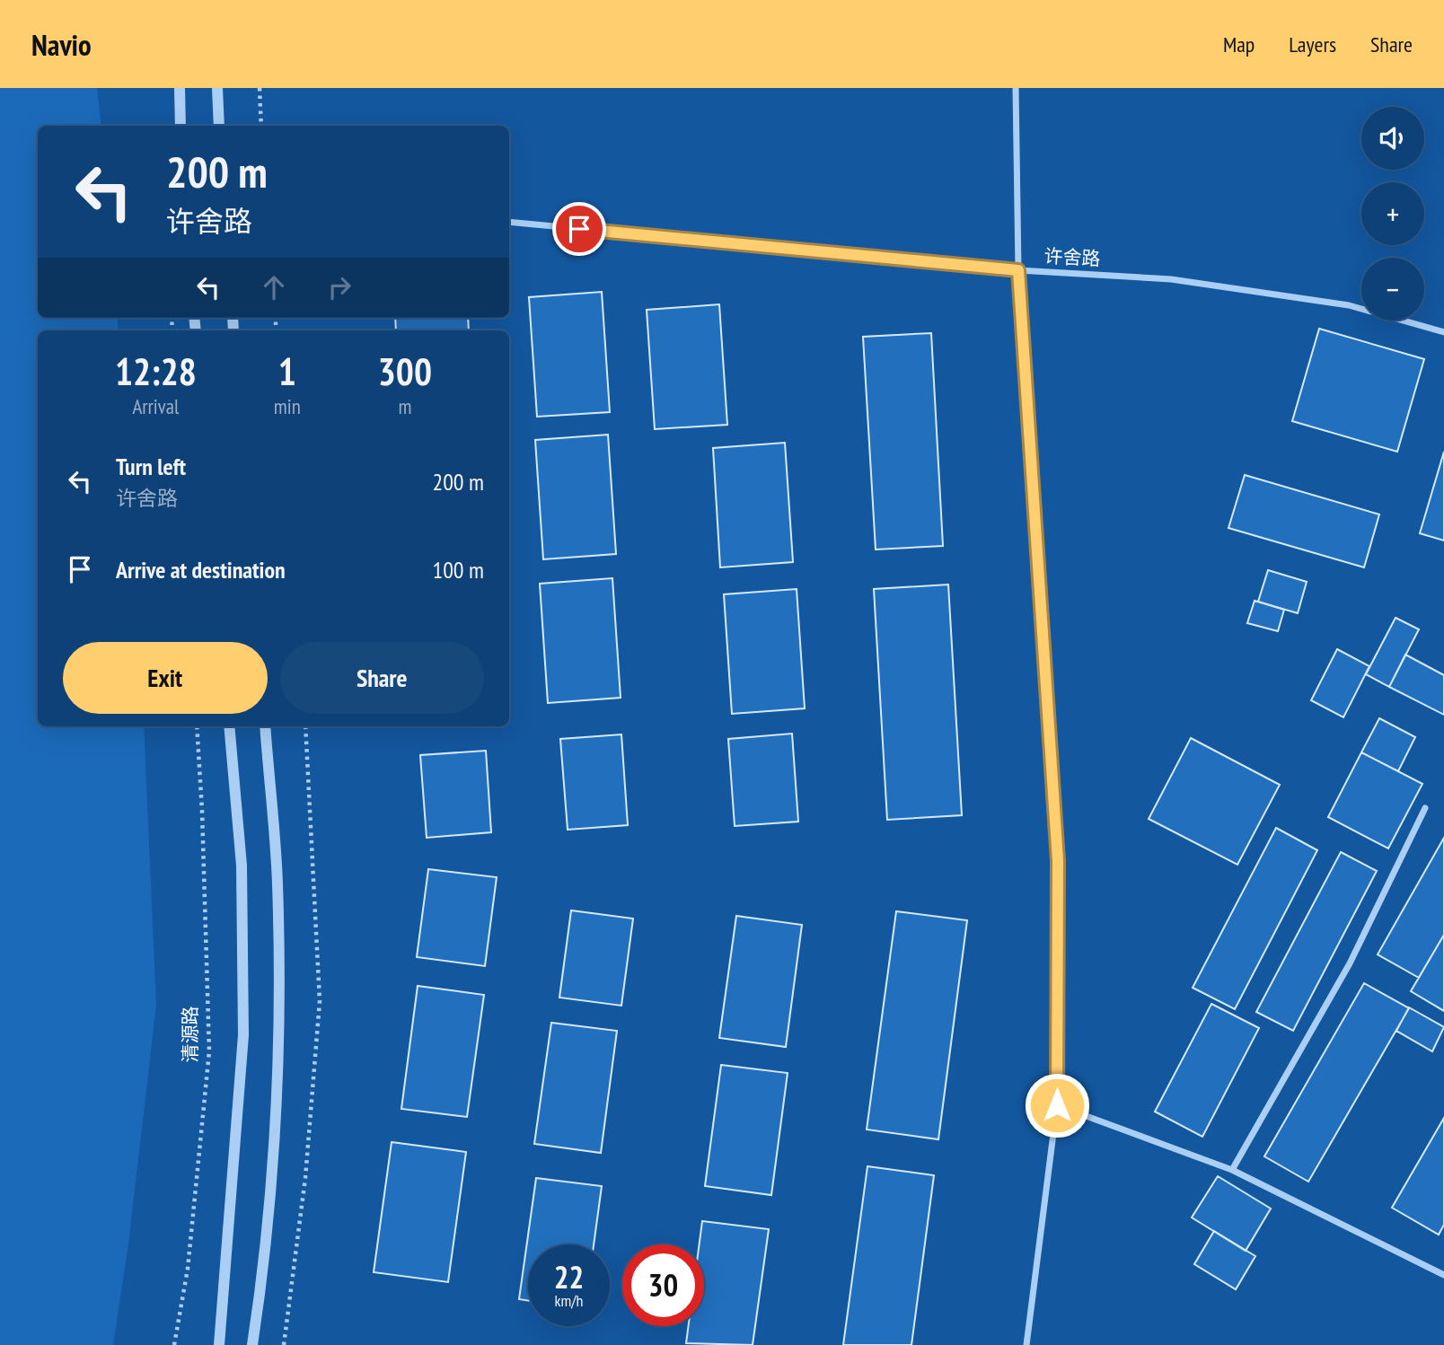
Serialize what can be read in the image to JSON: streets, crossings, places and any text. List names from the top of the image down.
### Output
{
  "streets": {
    "street": ["许舍路"],
    "path": ["清源路"]
  },
  "page": {
    "header": "Navio",
    "nav": ["Map", "Layers", "Share"],
    "map_buttons": ["+", "−"],
    "turn": ["200 m", "许舍路"],
    "eta": [
      "12:28",
      "Arrival",
      "1",
      "min",
      "300",
      "m"
    ],
    "list": [
      {
        "name": "Turn left",
        "note": "许舍路",
        "value": "200 m"
      },
      {
        "name": "Arrive at destination",
        "value": "100 m"
      }
    ],
    "buttons": ["Exit", "Share"],
    "speed": "22 km/h",
    "limit": "30"
  }
}
